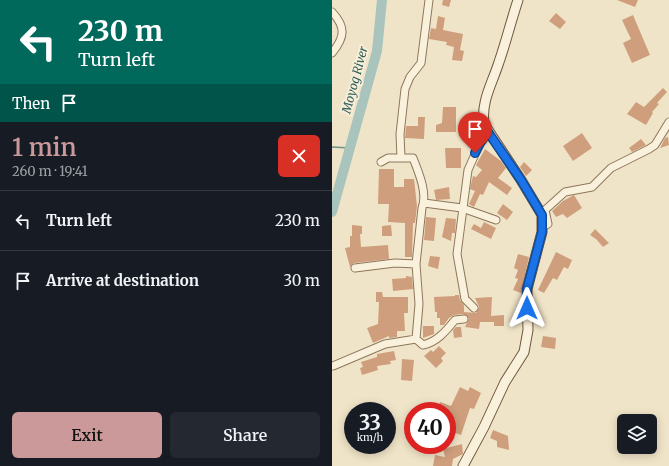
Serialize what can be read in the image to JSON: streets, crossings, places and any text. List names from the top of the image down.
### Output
{
  "water": ["Moyog River"],
  "page": {
    "turn": ["230 m", "Turn left"],
    "then": "Then",
    "heading": ["1 min", "260 m · 19:41"],
    "list": [
      {
        "name": "Turn left",
        "value": "230 m"
      },
      {
        "name": "Arrive at destination",
        "value": "30 m"
      }
    ],
    "speed": "33 km/h",
    "limit": "40",
    "buttons": ["Exit", "Share"]
  }
}
